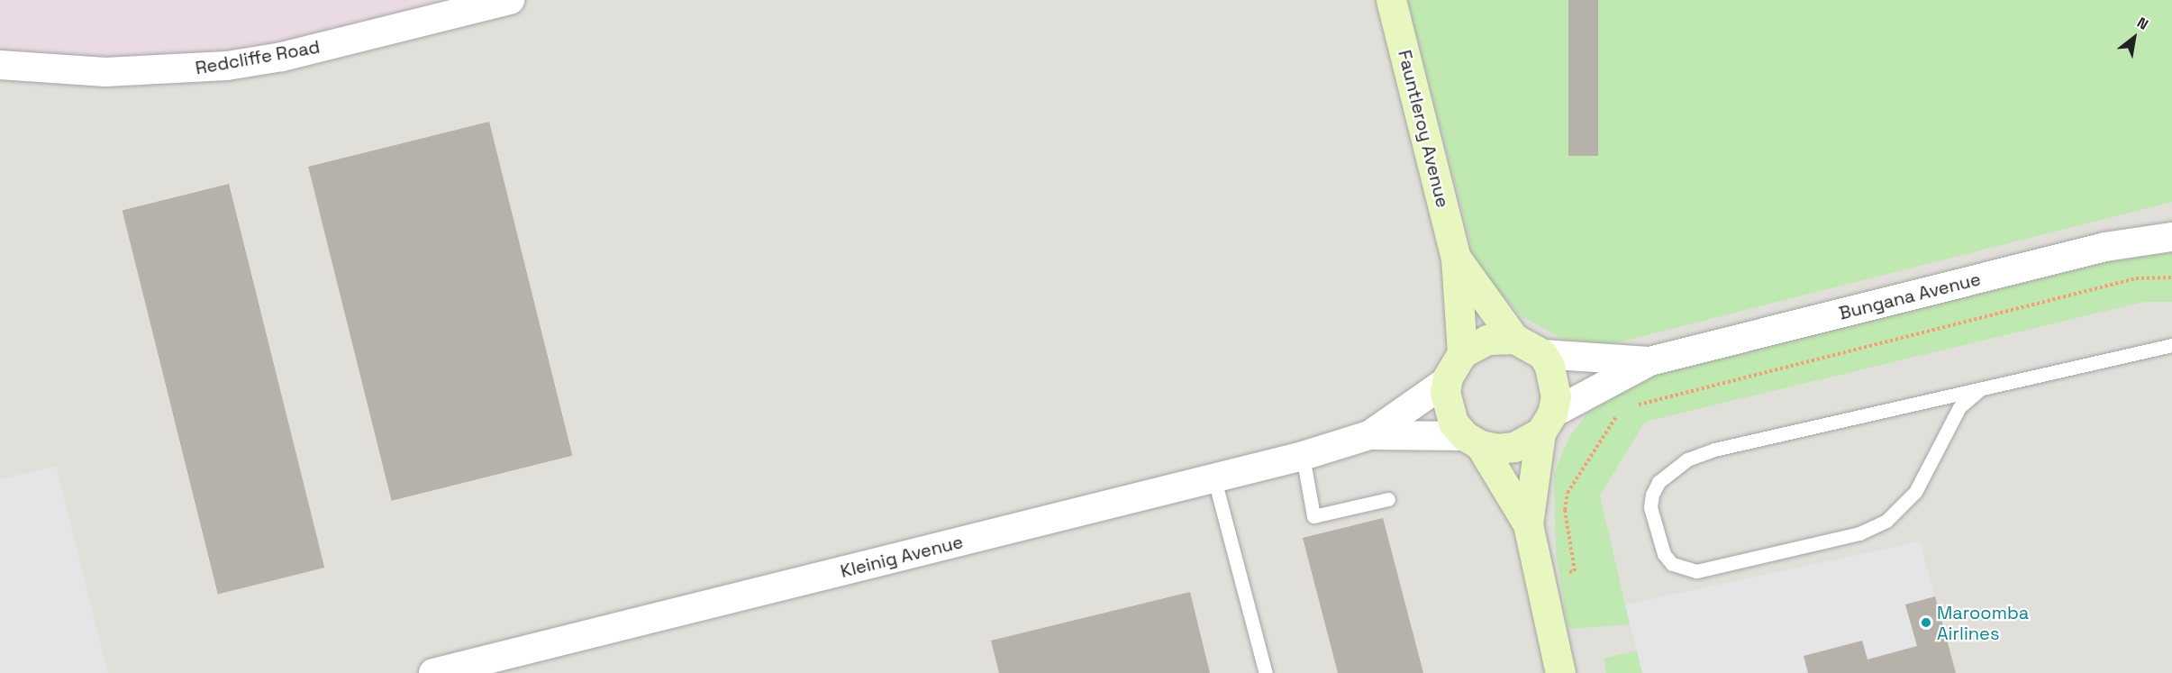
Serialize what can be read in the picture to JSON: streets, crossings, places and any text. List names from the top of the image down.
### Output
{
  "streets": {
    "main road": ["Fauntleroy Avenue"],
    "street": ["Redcliffe Road", "Bungana Avenue", "Kleinig Avenue"]
  },
  "crossings": [
    ["Fauntleroy Avenue", "Bungana Avenue"],
    ["Fauntleroy Avenue", "Kleinig Avenue"],
    ["Bungana Avenue", "Kleinig Avenue"]
  ],
  "places": ["Maroomba Airlines"],
  "north": "top right"
}
